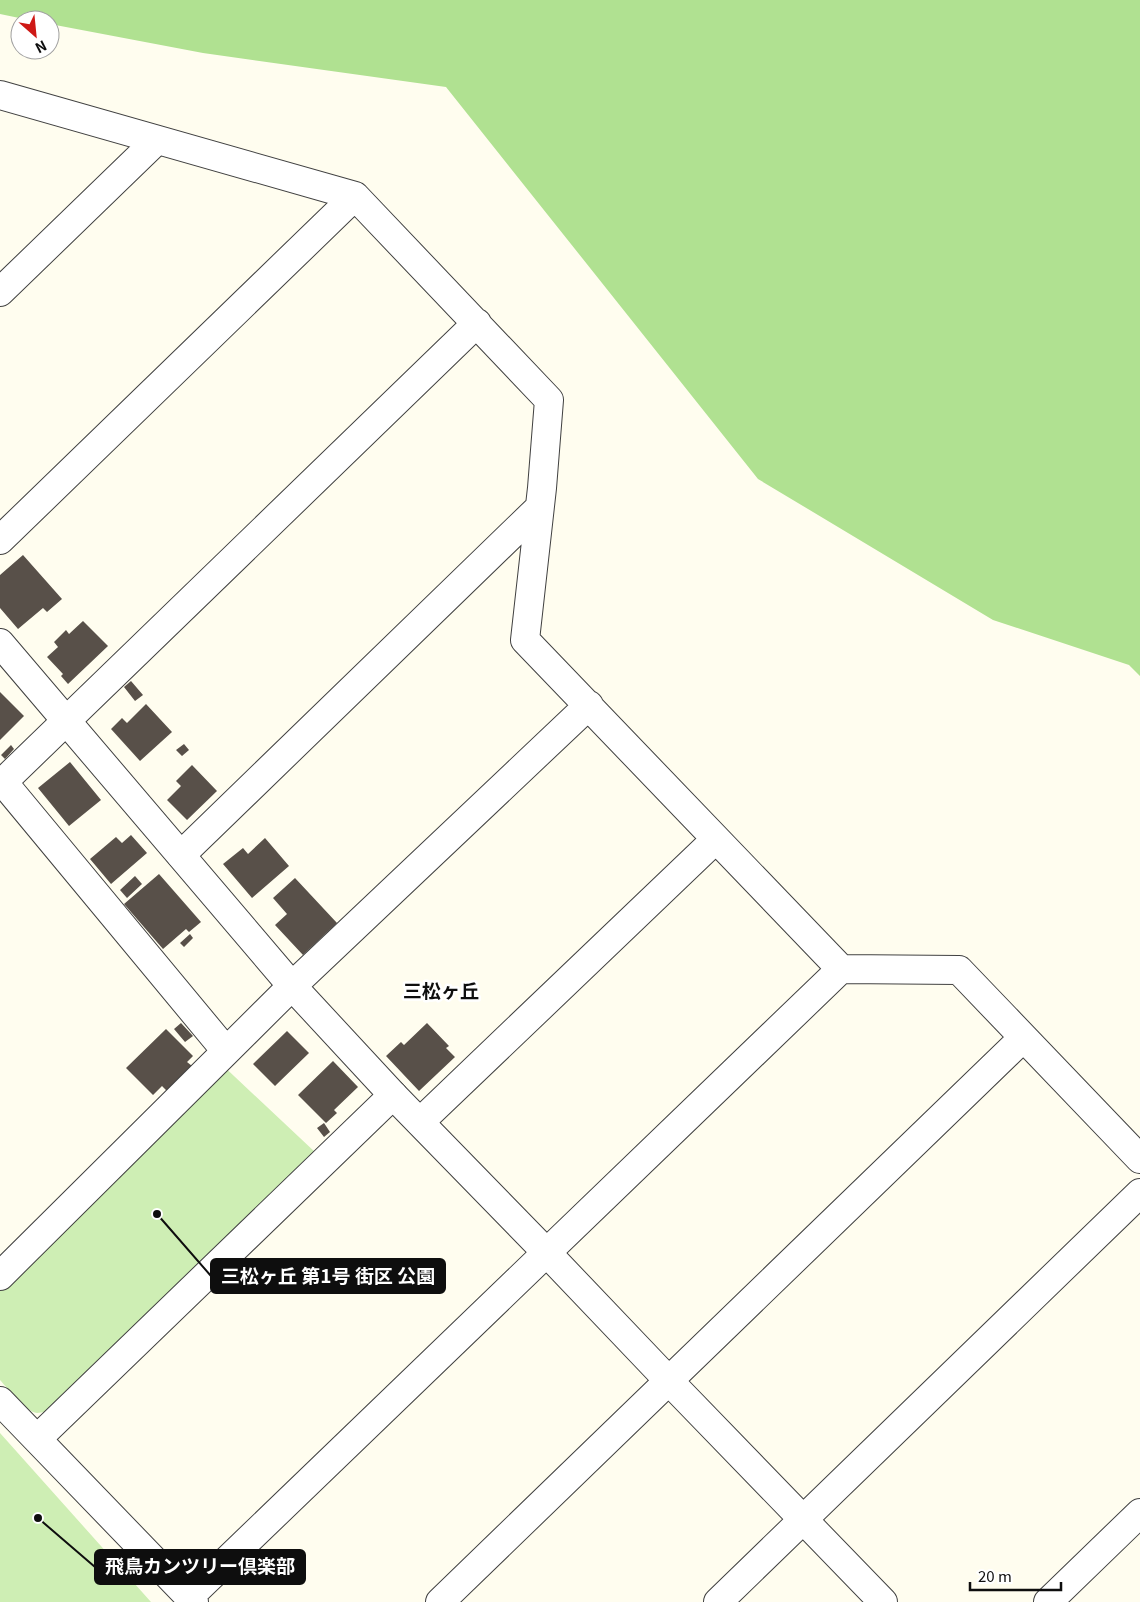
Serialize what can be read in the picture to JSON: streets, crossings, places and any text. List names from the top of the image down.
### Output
{
  "districts": ["三松ヶ丘"],
  "places": ["三松ヶ丘 第1号 街区 公園", "飛鳥カンツリー倶楽部"],
  "scale_bar": "20 m",
  "north": "bottom right"
}
